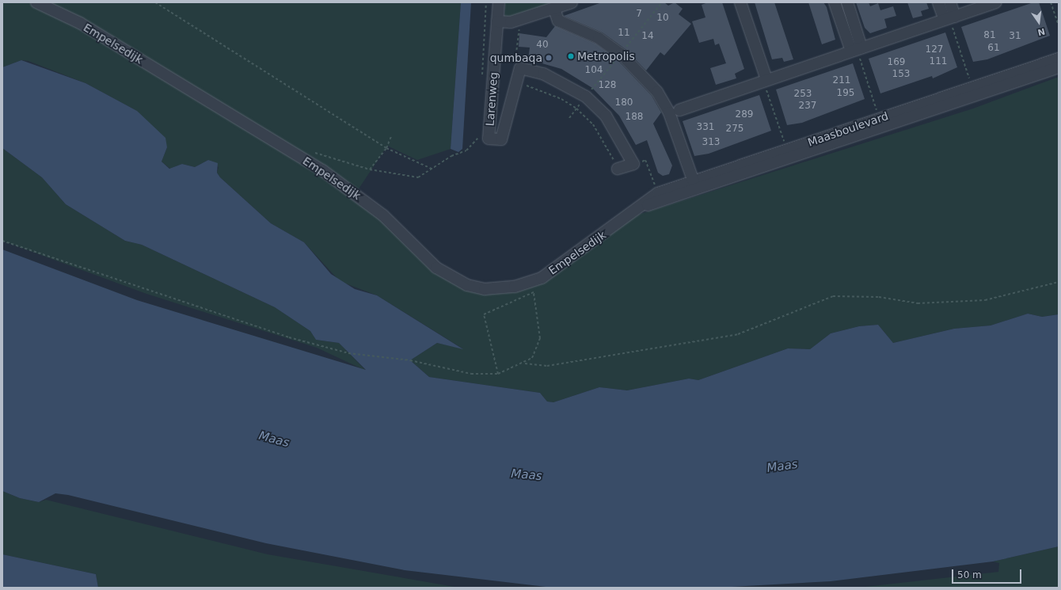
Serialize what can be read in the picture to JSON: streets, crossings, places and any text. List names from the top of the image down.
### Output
{
  "streets": {
    "street": ["Empelsedijk", "Larenweg", "Maasboulevard"]
  },
  "crossings": [
    ["Empelsedijk", "Maasboulevard"]
  ],
  "water": ["Maas"],
  "places": ["Metropolis", "qumbaqa"],
  "house_numbers": [
    "7",
    "10",
    "11",
    "81",
    "14",
    "31",
    "40",
    "61",
    "127",
    "111",
    "169",
    "104",
    "153",
    "211",
    "128",
    "195",
    "253",
    "180",
    "237",
    "289",
    "188",
    "331",
    "275",
    "313"
  ],
  "scale_bar": "50 m",
  "north": "bottom"
}
